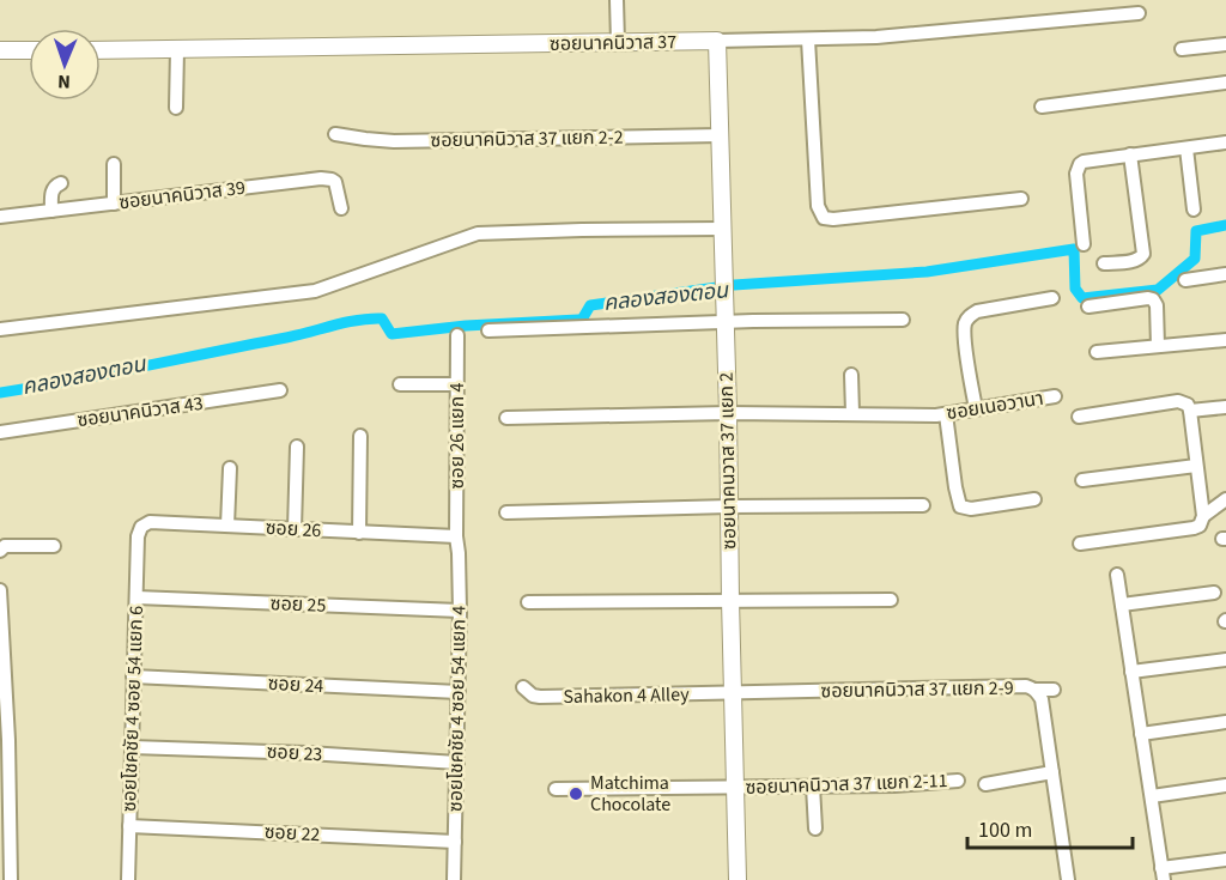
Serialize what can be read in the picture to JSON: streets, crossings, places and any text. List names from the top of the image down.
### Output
{
  "streets": {
    "street": [
      "ซอยนาคนิวาส 37",
      "ซอยนาคนิวาส 37 แยก 2-2",
      "ซอยนาคนิวาส 39",
      "ซอยเนอวานา",
      "ซอยนาคนิวาส 43",
      "ซอย 26 แยก 4",
      "ซอยนาคนวาส 37 แยก 2",
      "ซอย 26",
      "ซอย 25",
      "ซอย 24",
      "ซอยนาคนิวาส 37 แยก 2-9",
      "Sahakon 4 Alley",
      "ซอยโชคชัย 4 ซอย 54 แยก 6",
      "ซอยโชคชัย 4 ซอย 54 แยก 4",
      "ซอย 23",
      "ซอยนาคนิวาส 37 แยก 2-11",
      "ซอย 22"
    ]
  },
  "crossings": [
    ["ซอยนาคนิวาส 37", "ซอยนาคนวาส 37 แยก 2"],
    ["ซอยนาคนิวาส 37 แยก 2-2", "ซอยนาคนวาส 37 แยก 2"],
    ["ซอยเนอวานา", "ซอยนาคนวาส 37 แยก 2"],
    ["ซอย 26 แยก 4", "ซอย 26"],
    ["ซอย 26 แยก 4", "ซอยโชคชัย 4 ซอย 54 แยก 4"],
    ["ซอยนาคนวาส 37 แยก 2", "ซอยนาคนิวาส 37 แยก 2-9"],
    ["ซอยนาคนวาส 37 แยก 2", "Sahakon 4 Alley"],
    ["ซอยนาคนวาส 37 แยก 2", "ซอยนาคนิวาส 37 แยก 2-11"],
    ["ซอย 26", "ซอยโชคชัย 4 ซอย 54 แยก 6"],
    ["ซอย 26", "ซอยโชคชัย 4 ซอย 54 แยก 4"],
    ["ซอย 25", "ซอยโชคชัย 4 ซอย 54 แยก 6"],
    ["ซอย 25", "ซอยโชคชัย 4 ซอย 54 แยก 4"],
    ["ซอย 24", "ซอยโชคชัย 4 ซอย 54 แยก 6"],
    ["ซอย 24", "ซอยโชคชัย 4 ซอย 54 แยก 4"],
    ["ซอยนาคนิวาส 37 แยก 2-9", "Sahakon 4 Alley"],
    ["ซอยโชคชัย 4 ซอย 54 แยก 6", "ซอย 23"],
    ["ซอยโชคชัย 4 ซอย 54 แยก 6", "ซอย 22"],
    ["ซอยโชคชัย 4 ซอย 54 แยก 4", "ซอย 23"],
    ["ซอยโชคชัย 4 ซอย 54 แยก 4", "ซอย 22"]
  ],
  "water": ["คลองสองตอน"],
  "places": ["Matchima Chocolate"],
  "scale_bar": "100 m",
  "north": "bottom"
}
